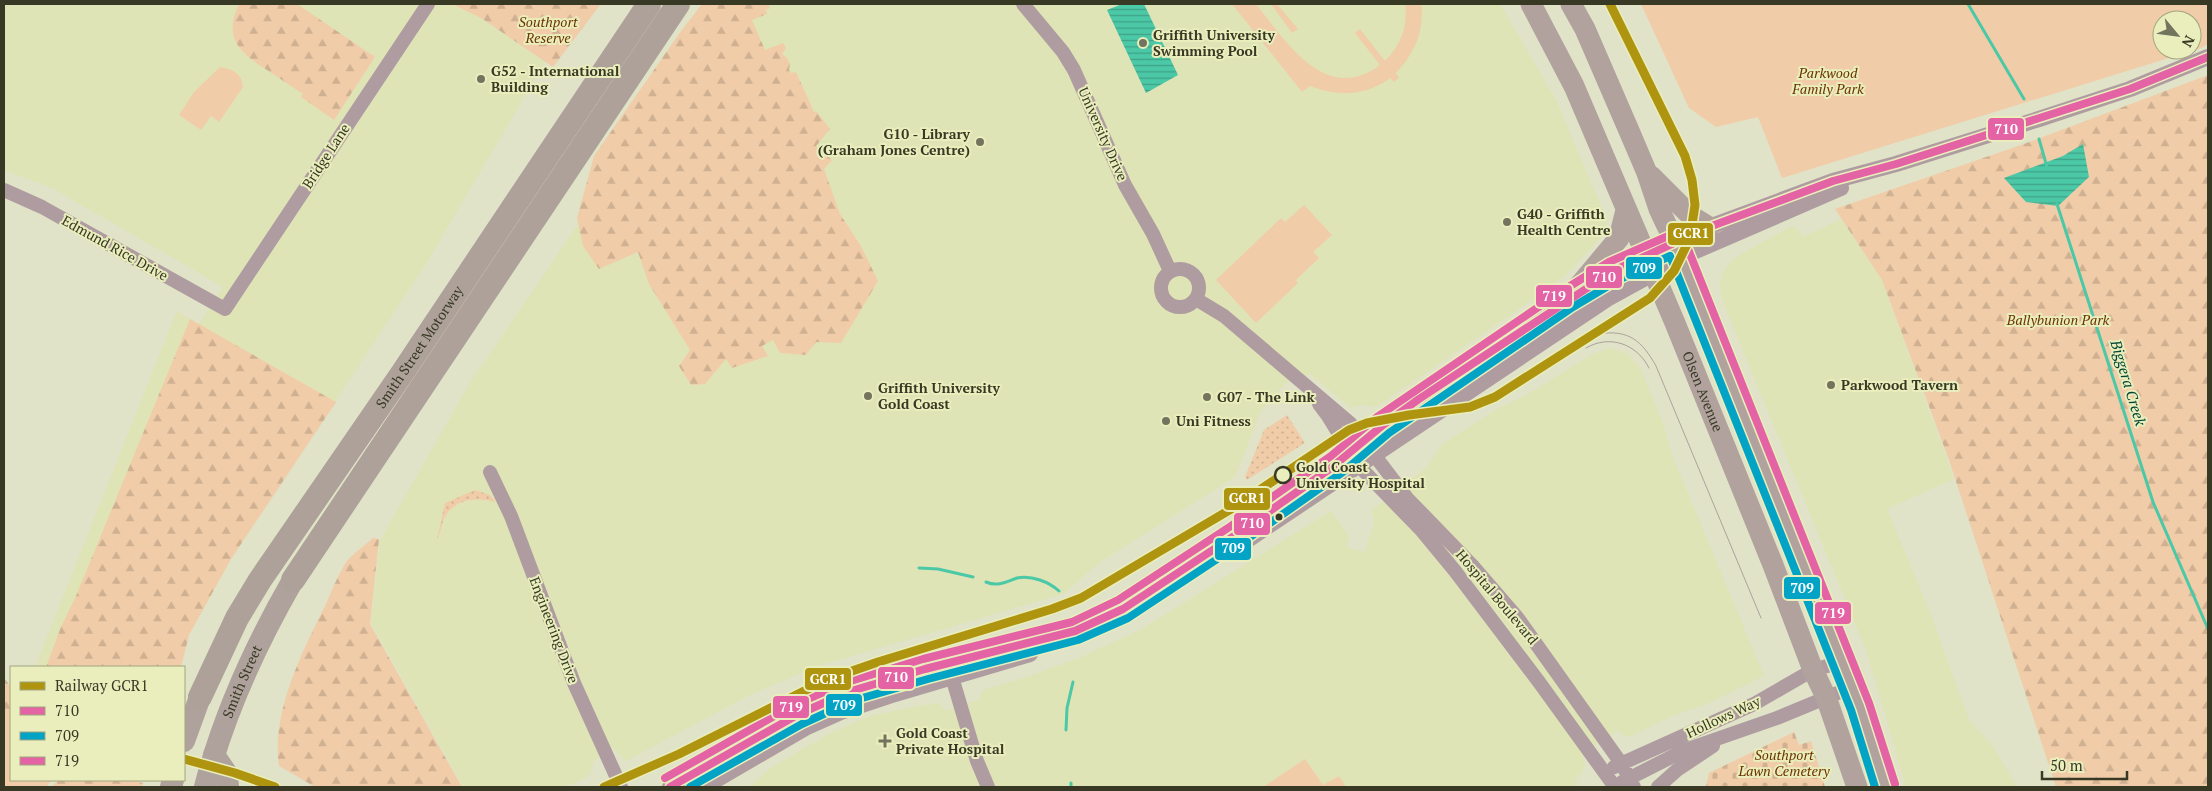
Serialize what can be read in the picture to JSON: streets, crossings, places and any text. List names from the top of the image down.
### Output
{
  "streets": {
    "highway": ["Smith Street Motorway", "Smith Street"],
    "main road": ["Olsen Avenue"],
    "street": [
      "University Drive",
      "Bridge Lane",
      "Edmund Rice Drive",
      "Hospital Boulevard",
      "Engineering Drive",
      "Hollows Way"
    ]
  },
  "crossings": [
    ["Bridge Lane", "Edmund Rice Drive"],
    ["Smith Street Motorway", "Smith Street"],
    ["Olsen Avenue", "Hollows Way"],
    ["Hospital Boulevard", "Hollows Way"]
  ],
  "water": ["Biggera Creek"],
  "parks": [
    "Southport Reserve",
    "Parkwood Family Park",
    "Ballybunion Park",
    "Southport Lawn Cemetery"
  ],
  "places": {
    "other": [
      "Griffith University Swimming Pool",
      "G52 - International Building",
      "G10 - Library (Graham Jones Centre)",
      "G40 - Griffith Health Centre",
      "Parkwood Tavern",
      "Griffith University Gold Coast",
      "G07 - The Link",
      "Uni Fitness",
      "Gold Coast University Hospital"
    ],
    "health": ["Gold Coast Private Hospital"]
  },
  "lines": [
    "rail line GCR1",
    "transit line 710",
    "transit line 719",
    "transit line 709"
  ],
  "legend": [
    "Railway GCR1",
    "710",
    "709",
    "719"
  ],
  "scale_bar": "50 m",
  "north": "bottom right"
}
